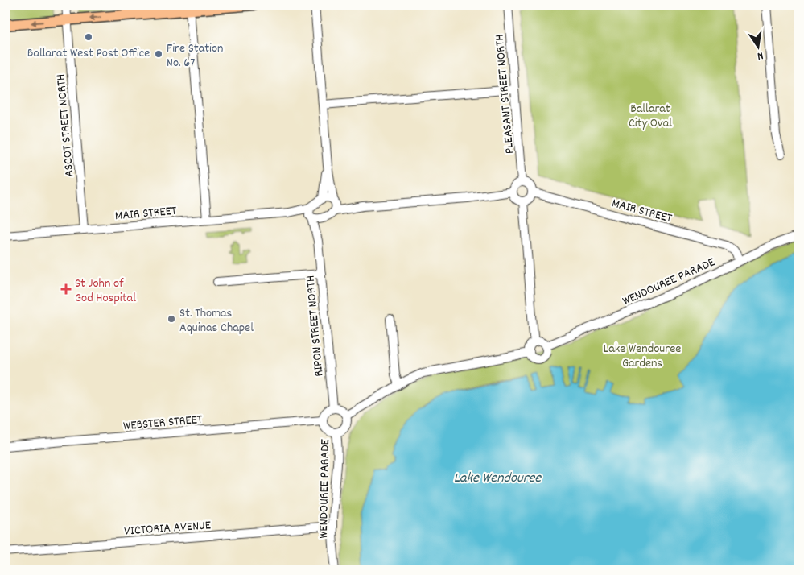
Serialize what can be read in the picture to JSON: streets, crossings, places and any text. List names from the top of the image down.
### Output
{
  "streets": {
    "street": [
      "PLEASANT STREET NORTH",
      "ASCOT STREET NORTH",
      "MAIR STREET",
      "WENDOUREE PARADE",
      "RIPON STREET NORTH",
      "WEBSTER STREET",
      "VICTORIA AVENUE"
    ]
  },
  "crossings": [
    ["PLEASANT STREET NORTH", "MAIR STREET"],
    ["ASCOT STREET NORTH", "MAIR STREET"],
    ["MAIR STREET", "WENDOUREE PARADE"],
    ["MAIR STREET", "RIPON STREET NORTH"],
    ["WENDOUREE PARADE", "RIPON STREET NORTH"],
    ["WENDOUREE PARADE", "WEBSTER STREET"],
    ["WENDOUREE PARADE", "VICTORIA AVENUE"],
    ["RIPON STREET NORTH", "WEBSTER STREET"]
  ],
  "water": ["Lake Wendouree"],
  "parks": ["Ballarat City Oval", "Lake Wendouree Gardens"],
  "places": {
    "other": ["Ballarat West Post Office", "Fire Station No. 67", "St. Thomas Aquinas Chapel"],
    "health": ["St John of God Hospital"]
  },
  "north": "bottom"
}
